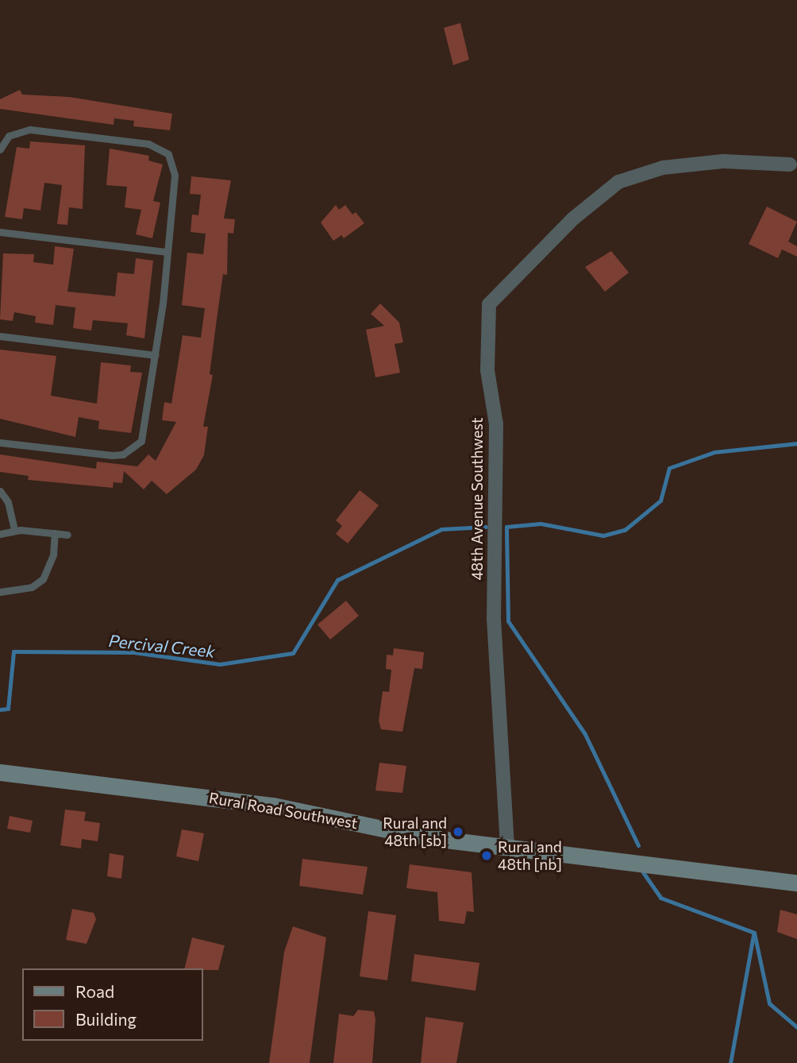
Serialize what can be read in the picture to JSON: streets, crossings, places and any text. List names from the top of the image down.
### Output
{
  "streets": {
    "street": ["48th Avenue Southwest", "Rural Road Southwest"]
  },
  "crossings": [
    ["48th Avenue Southwest", "Rural Road Southwest"]
  ],
  "water": ["Percival Creek"],
  "places": ["Rural and 48th [sb]", "Rural and 48th [nb]"],
  "legend": ["Road", "Building"]
}
